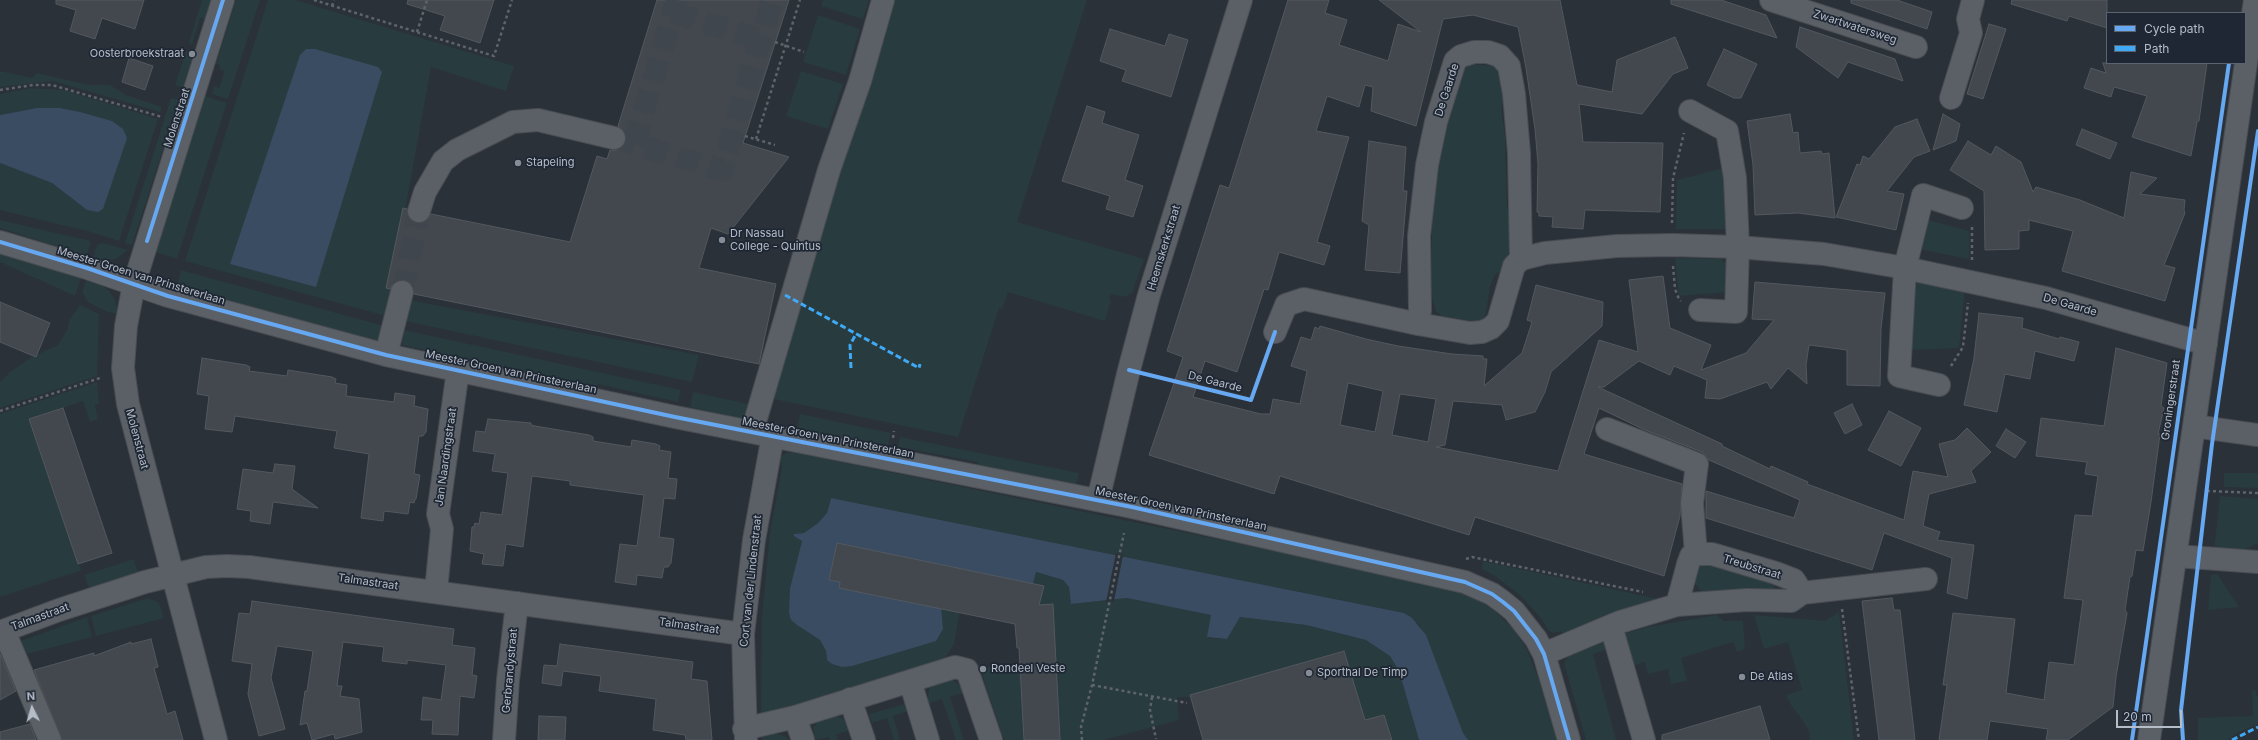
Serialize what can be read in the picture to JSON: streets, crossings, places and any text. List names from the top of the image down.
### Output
{
  "streets": {
    "street": [
      "Zwartwatersweg",
      "De Gaarde",
      "Molenstraat",
      "Heemskerkstraat",
      "Meester Groen van Prinstererlaan",
      "Jan Naardingstraat",
      "Treubstraat",
      "Cort van der Lindenstraat",
      "Talmastraat",
      "Gerbrandystraat"
    ],
    "cycle path": ["Groningerstraat"]
  },
  "crossings": [
    ["Molenstraat", "Meester Groen van Prinstererlaan"],
    ["Molenstraat", "Talmastraat"],
    ["Heemskerkstraat", "Meester Groen van Prinstererlaan"],
    ["Meester Groen van Prinstererlaan", "Jan Naardingstraat"],
    ["Meester Groen van Prinstererlaan", "Cort van der Lindenstraat"],
    ["Jan Naardingstraat", "Talmastraat"],
    ["Cort van der Lindenstraat", "Talmastraat"],
    ["Talmastraat", "Gerbrandystraat"]
  ],
  "places": [
    "Oosterbroekstraat",
    "Stapeling",
    "Dr Nassau College - Quintus",
    "Rondeel Veste",
    "Sporthal De Timp",
    "De Atlas"
  ],
  "legend": ["Cycle path", "Path"],
  "scale_bar": "20 m",
  "north": "top"
}
